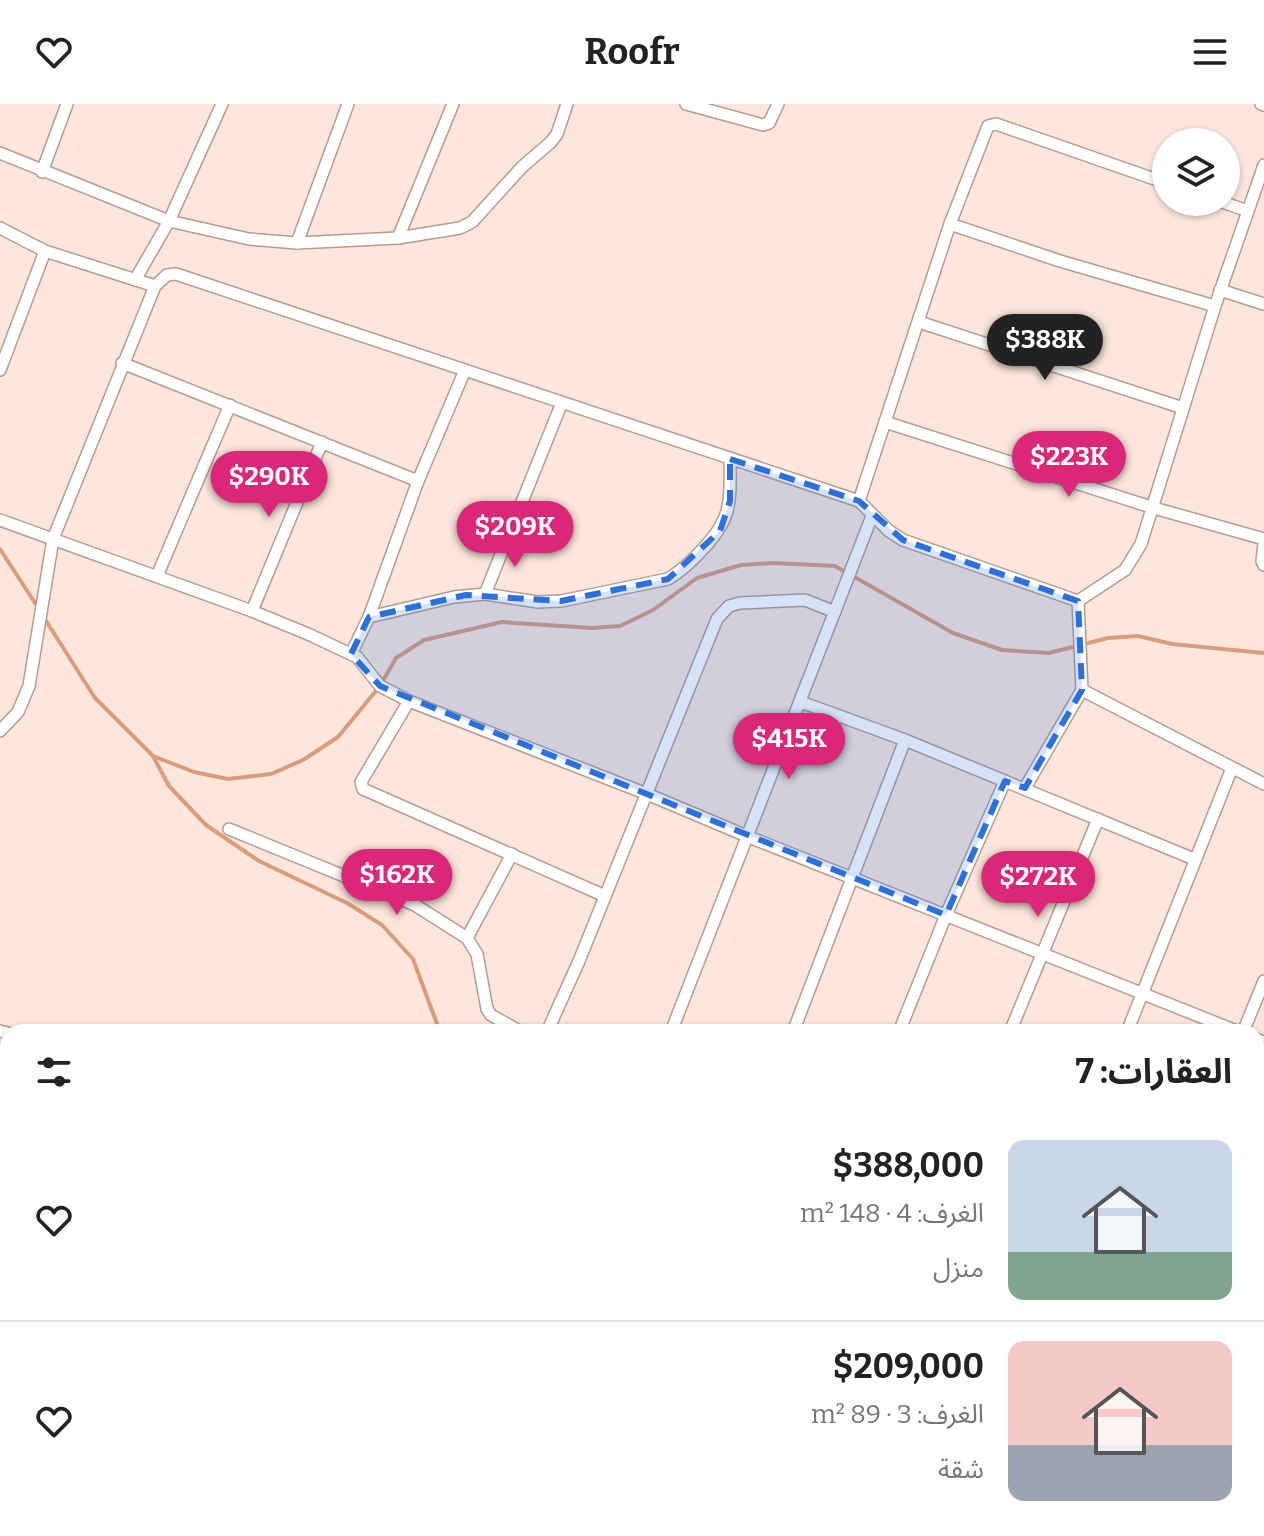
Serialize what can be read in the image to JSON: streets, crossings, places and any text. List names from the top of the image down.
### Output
{
  "page": {
    "header": "Roofr",
    "price": [
      "$388K",
      "$223K",
      "$290K",
      "$209K",
      "$415K",
      "$162K",
      "$272K"
    ],
    "heading": "العقارات: 7",
    "list": [
      {
        "name": "$388,000",
        "note": "الغرف: 4 · 148 m² · منزل"
      },
      {
        "name": "$209,000",
        "note": "الغرف: 3 · 89 m² · شقة"
      }
    ]
  }
}
